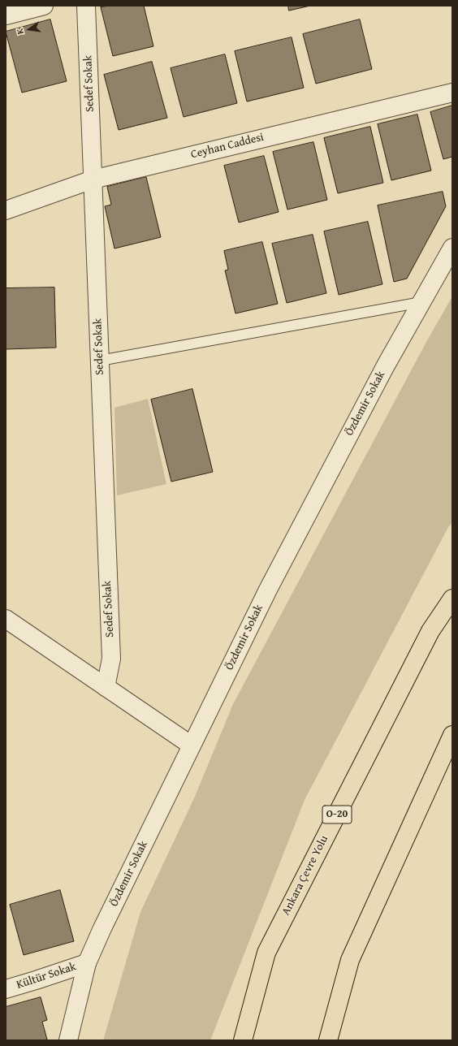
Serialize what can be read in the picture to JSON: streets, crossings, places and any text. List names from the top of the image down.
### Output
{
  "streets": {
    "highway": ["O-20", "Ankara Çevre Yolu"],
    "street": [
      "Sedef Sokak",
      "Ceyhan Caddesi",
      "Özdemir Sokak",
      "Kültür Sokak"
    ]
  },
  "crossings": [
    ["Sedef Sokak", "Ceyhan Caddesi"],
    ["Özdemir Sokak", "Kültür Sokak"]
  ],
  "north": "left"
}
